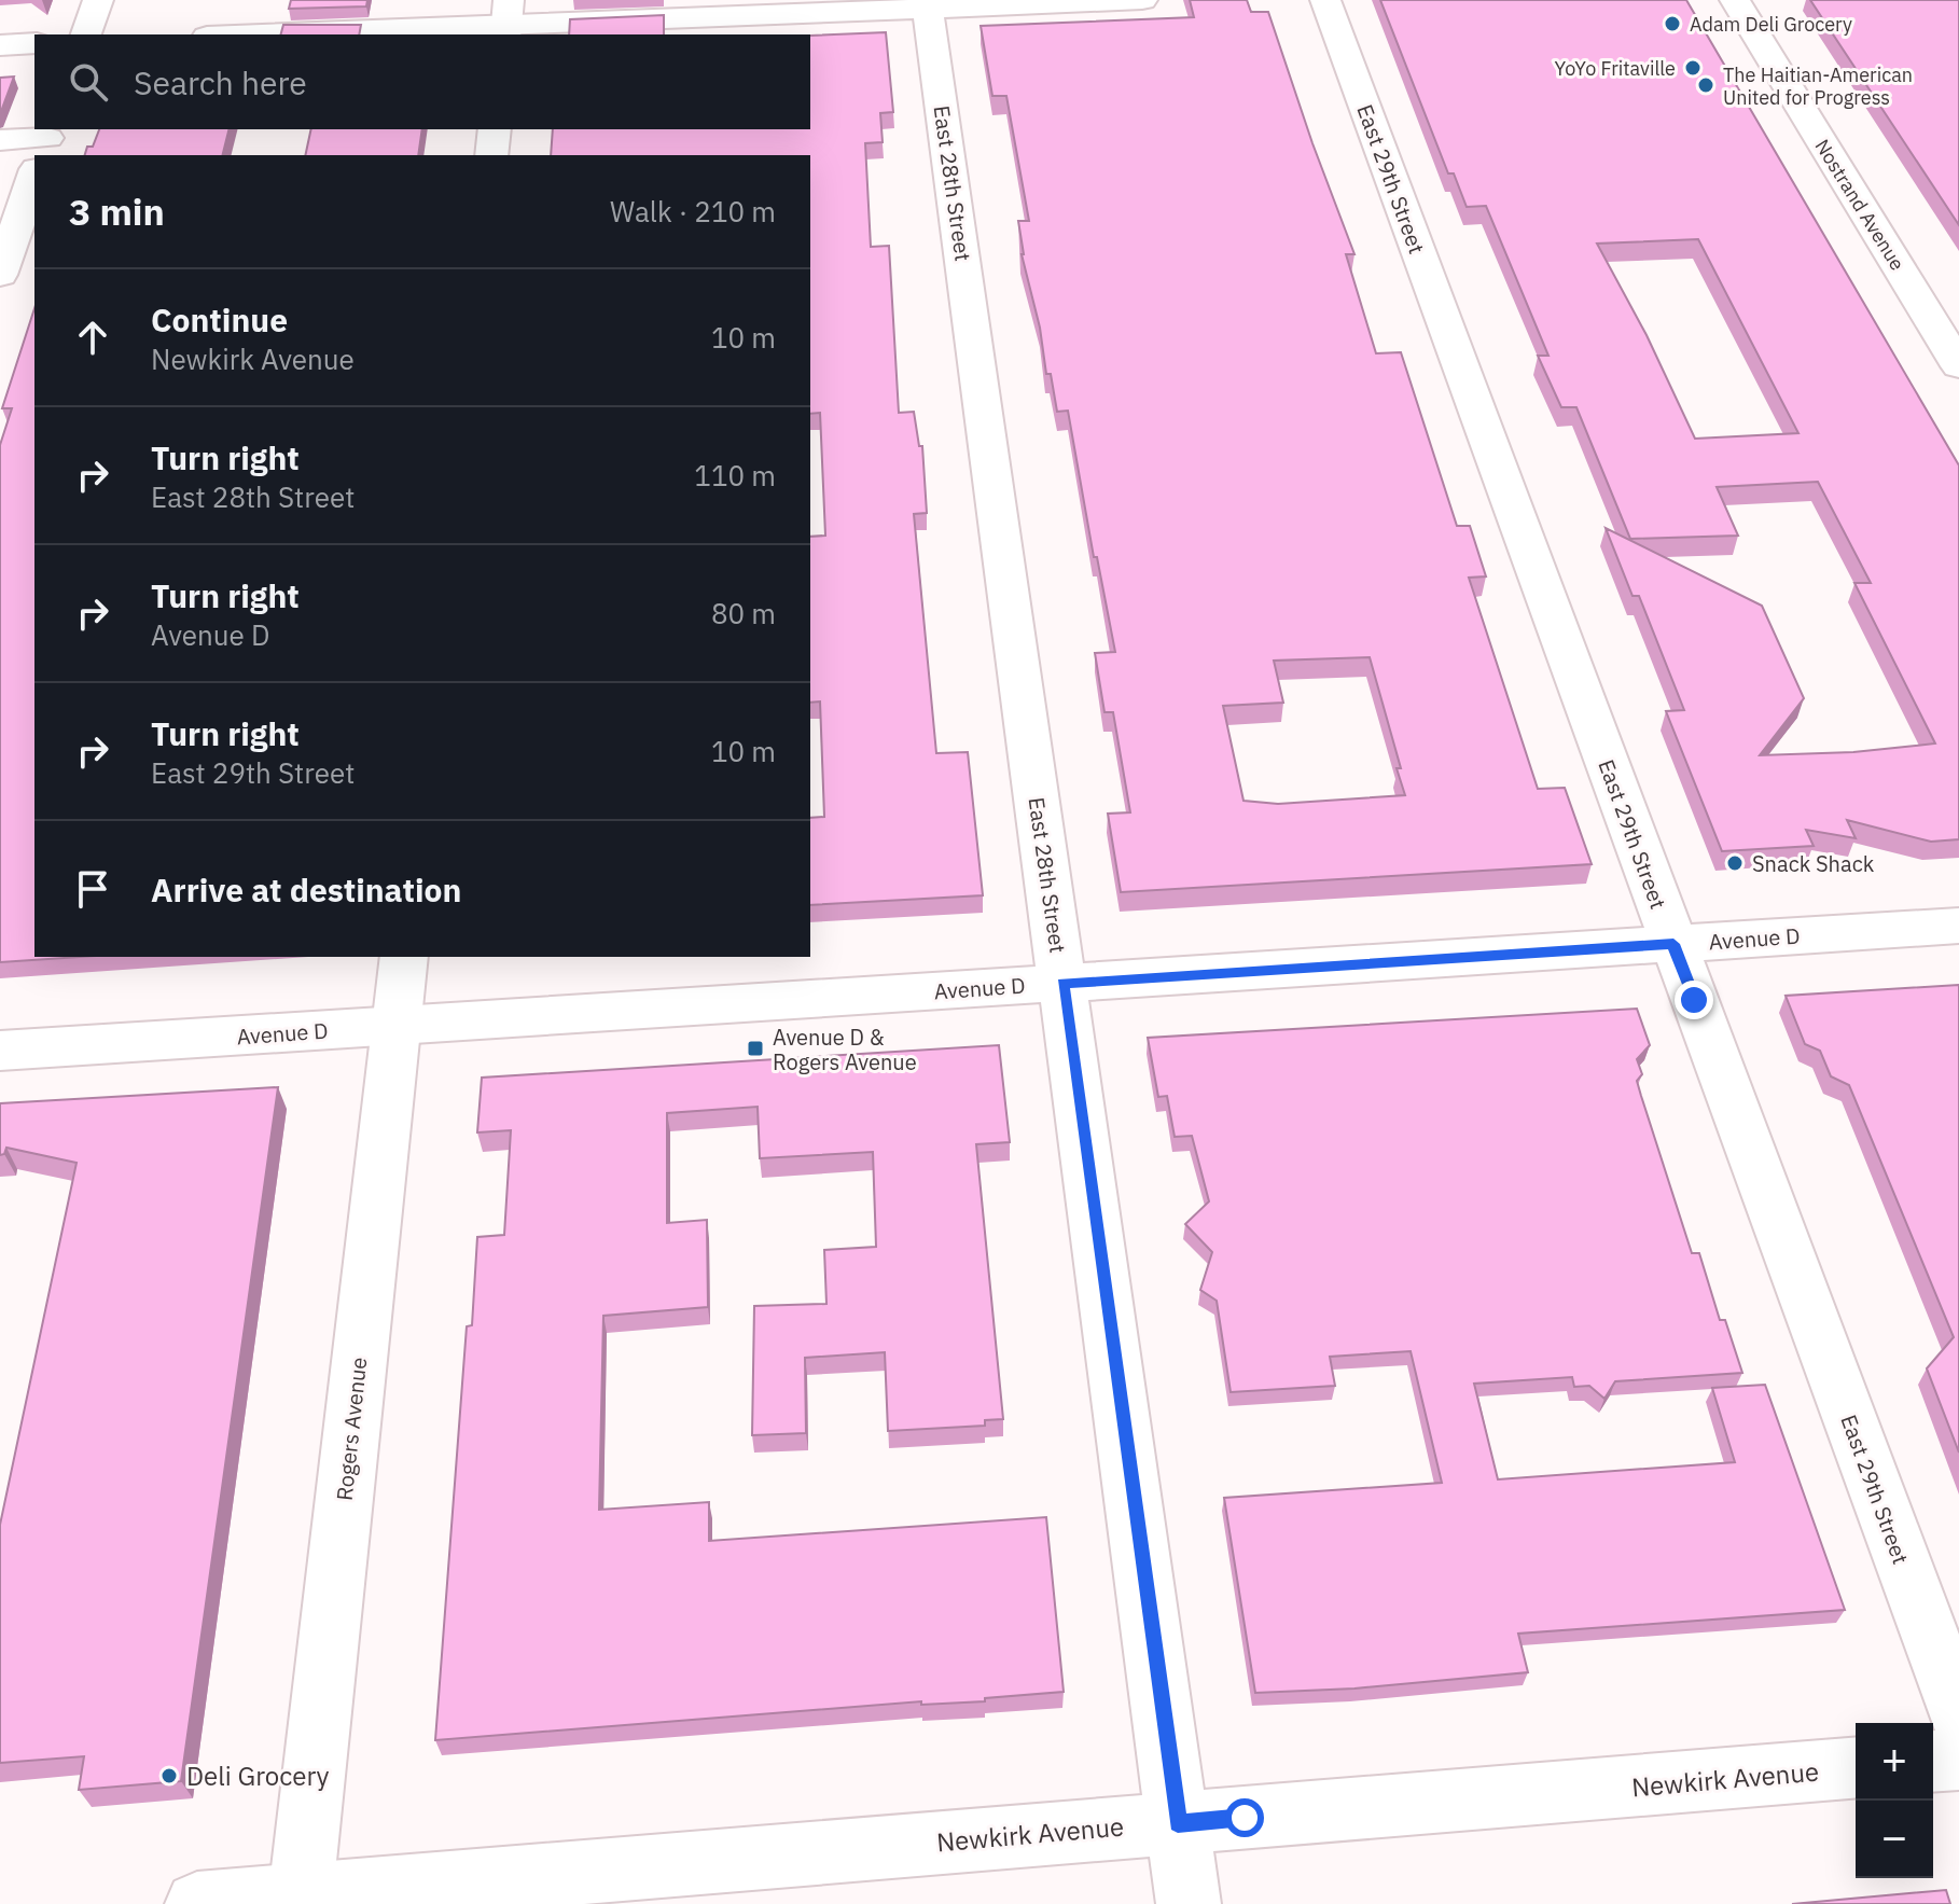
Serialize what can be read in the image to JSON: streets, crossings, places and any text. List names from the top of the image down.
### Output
{
  "streets": {
    "street": [
      "East 29th Street",
      "East 28th Street",
      "Nostrand Avenue",
      "Avenue D",
      "Rogers Avenue",
      "Newkirk Avenue"
    ]
  },
  "crossings": [
    ["East 29th Street", "Avenue D"],
    ["East 28th Street", "Avenue D"],
    ["East 28th Street", "Newkirk Avenue"],
    ["Avenue D", "Rogers Avenue"],
    ["Rogers Avenue", "Newkirk Avenue"]
  ],
  "places": {
    "other": [
      "Adam Deli Grocery",
      "YoYo Fritaville",
      "The Haitian-American United for Progress",
      "Snack Shack",
      "Deli Grocery"
    ],
    "transit": ["Avenue D & Rogers Avenue"]
  },
  "page": {
    "search": "Search here",
    "heading": ["3 min", "Walk · 210 m"],
    "list": [
      ["Continue", "Newkirk Avenue", "10 m"],
      ["Turn right", "East 28th Street", "110 m"],
      ["Turn right", "Avenue D", "80 m"],
      ["Turn right", "East 29th Street", "10 m"],
      "Arrive at destination"
    ],
    "map_buttons": ["+", "−"]
  }
}
